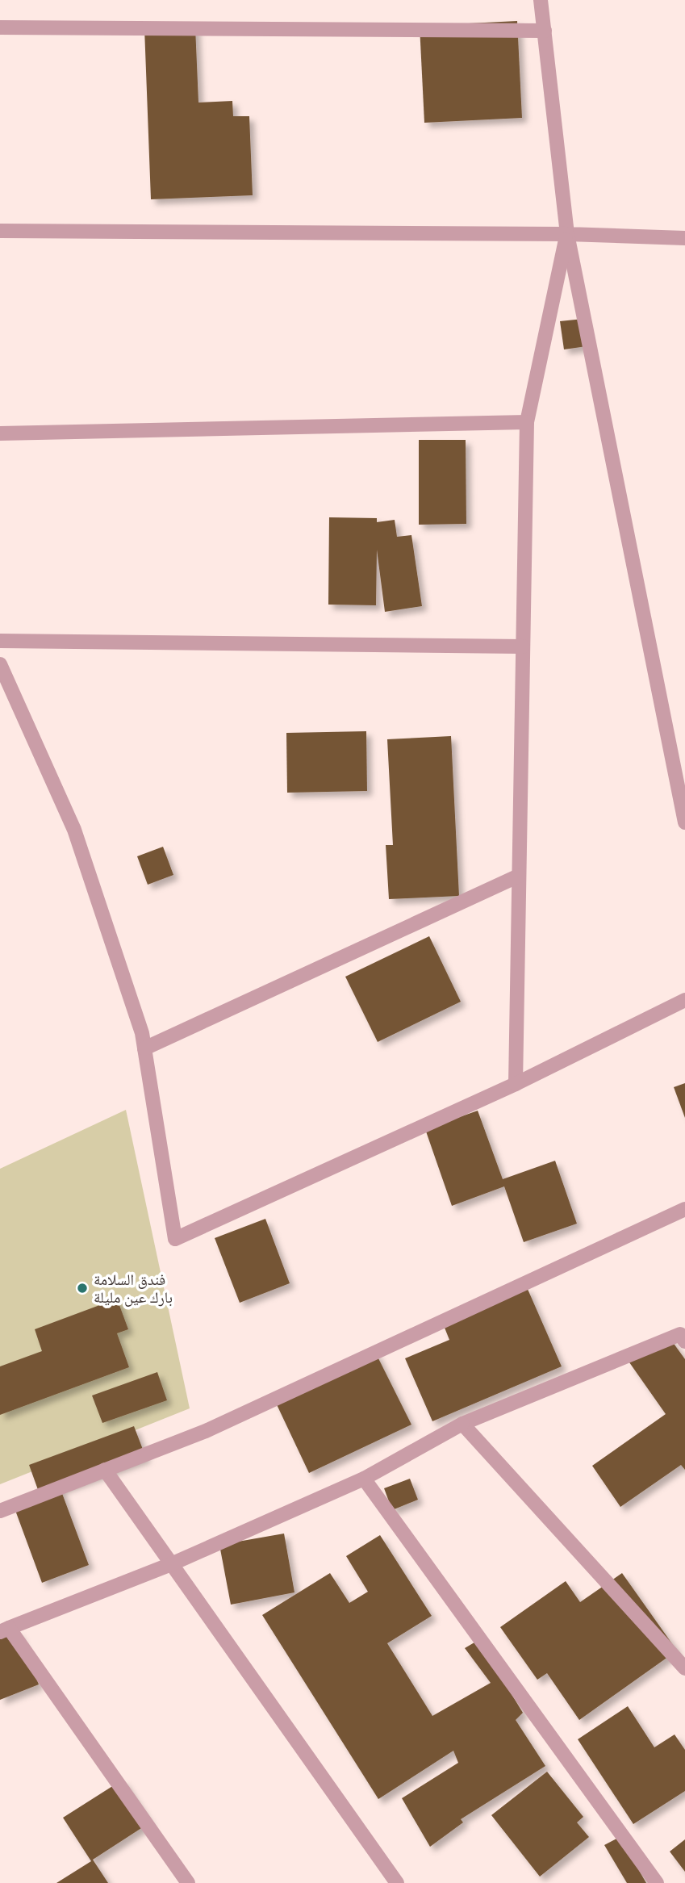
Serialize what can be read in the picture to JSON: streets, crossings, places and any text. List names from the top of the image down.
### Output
{
  "places": ["فندق السلامة بارك عين مليلة"]
}
